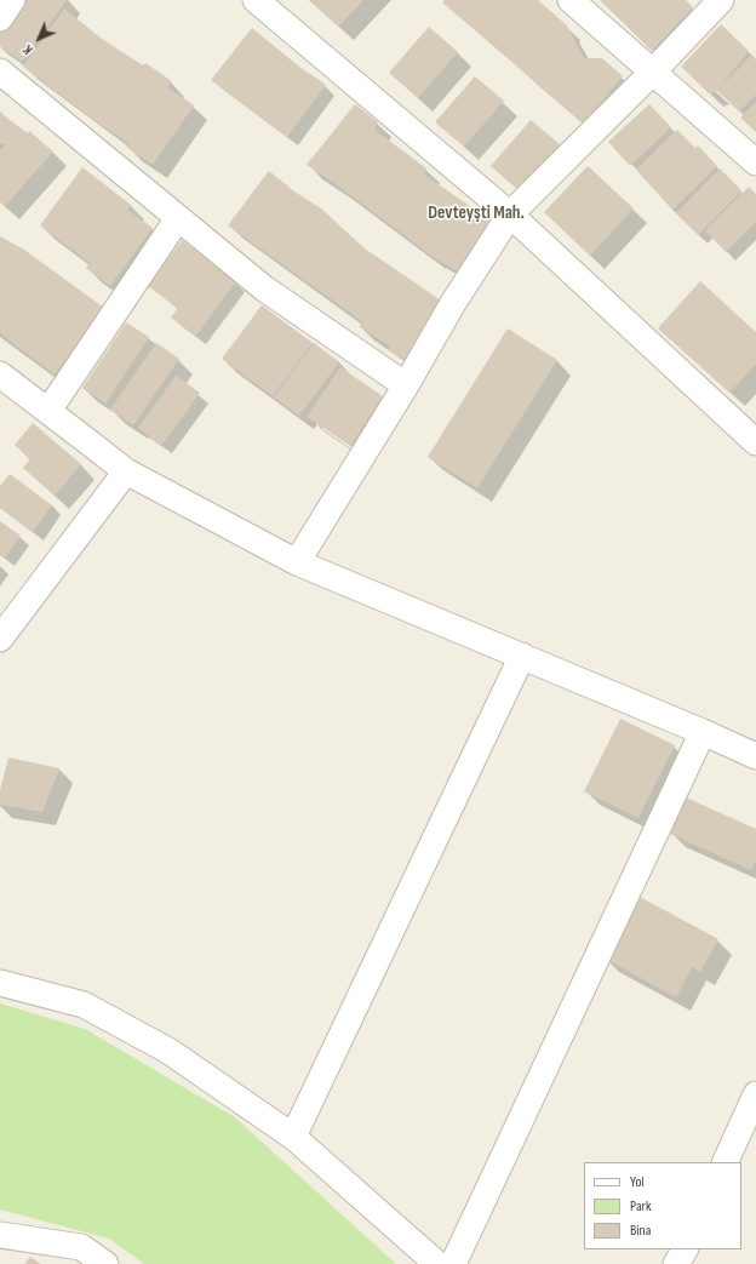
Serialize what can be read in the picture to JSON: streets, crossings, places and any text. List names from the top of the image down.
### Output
{
  "districts": ["Devteyşti Mah."],
  "legend": ["Yol", "Park", "Bina"],
  "north": "bottom left"
}
